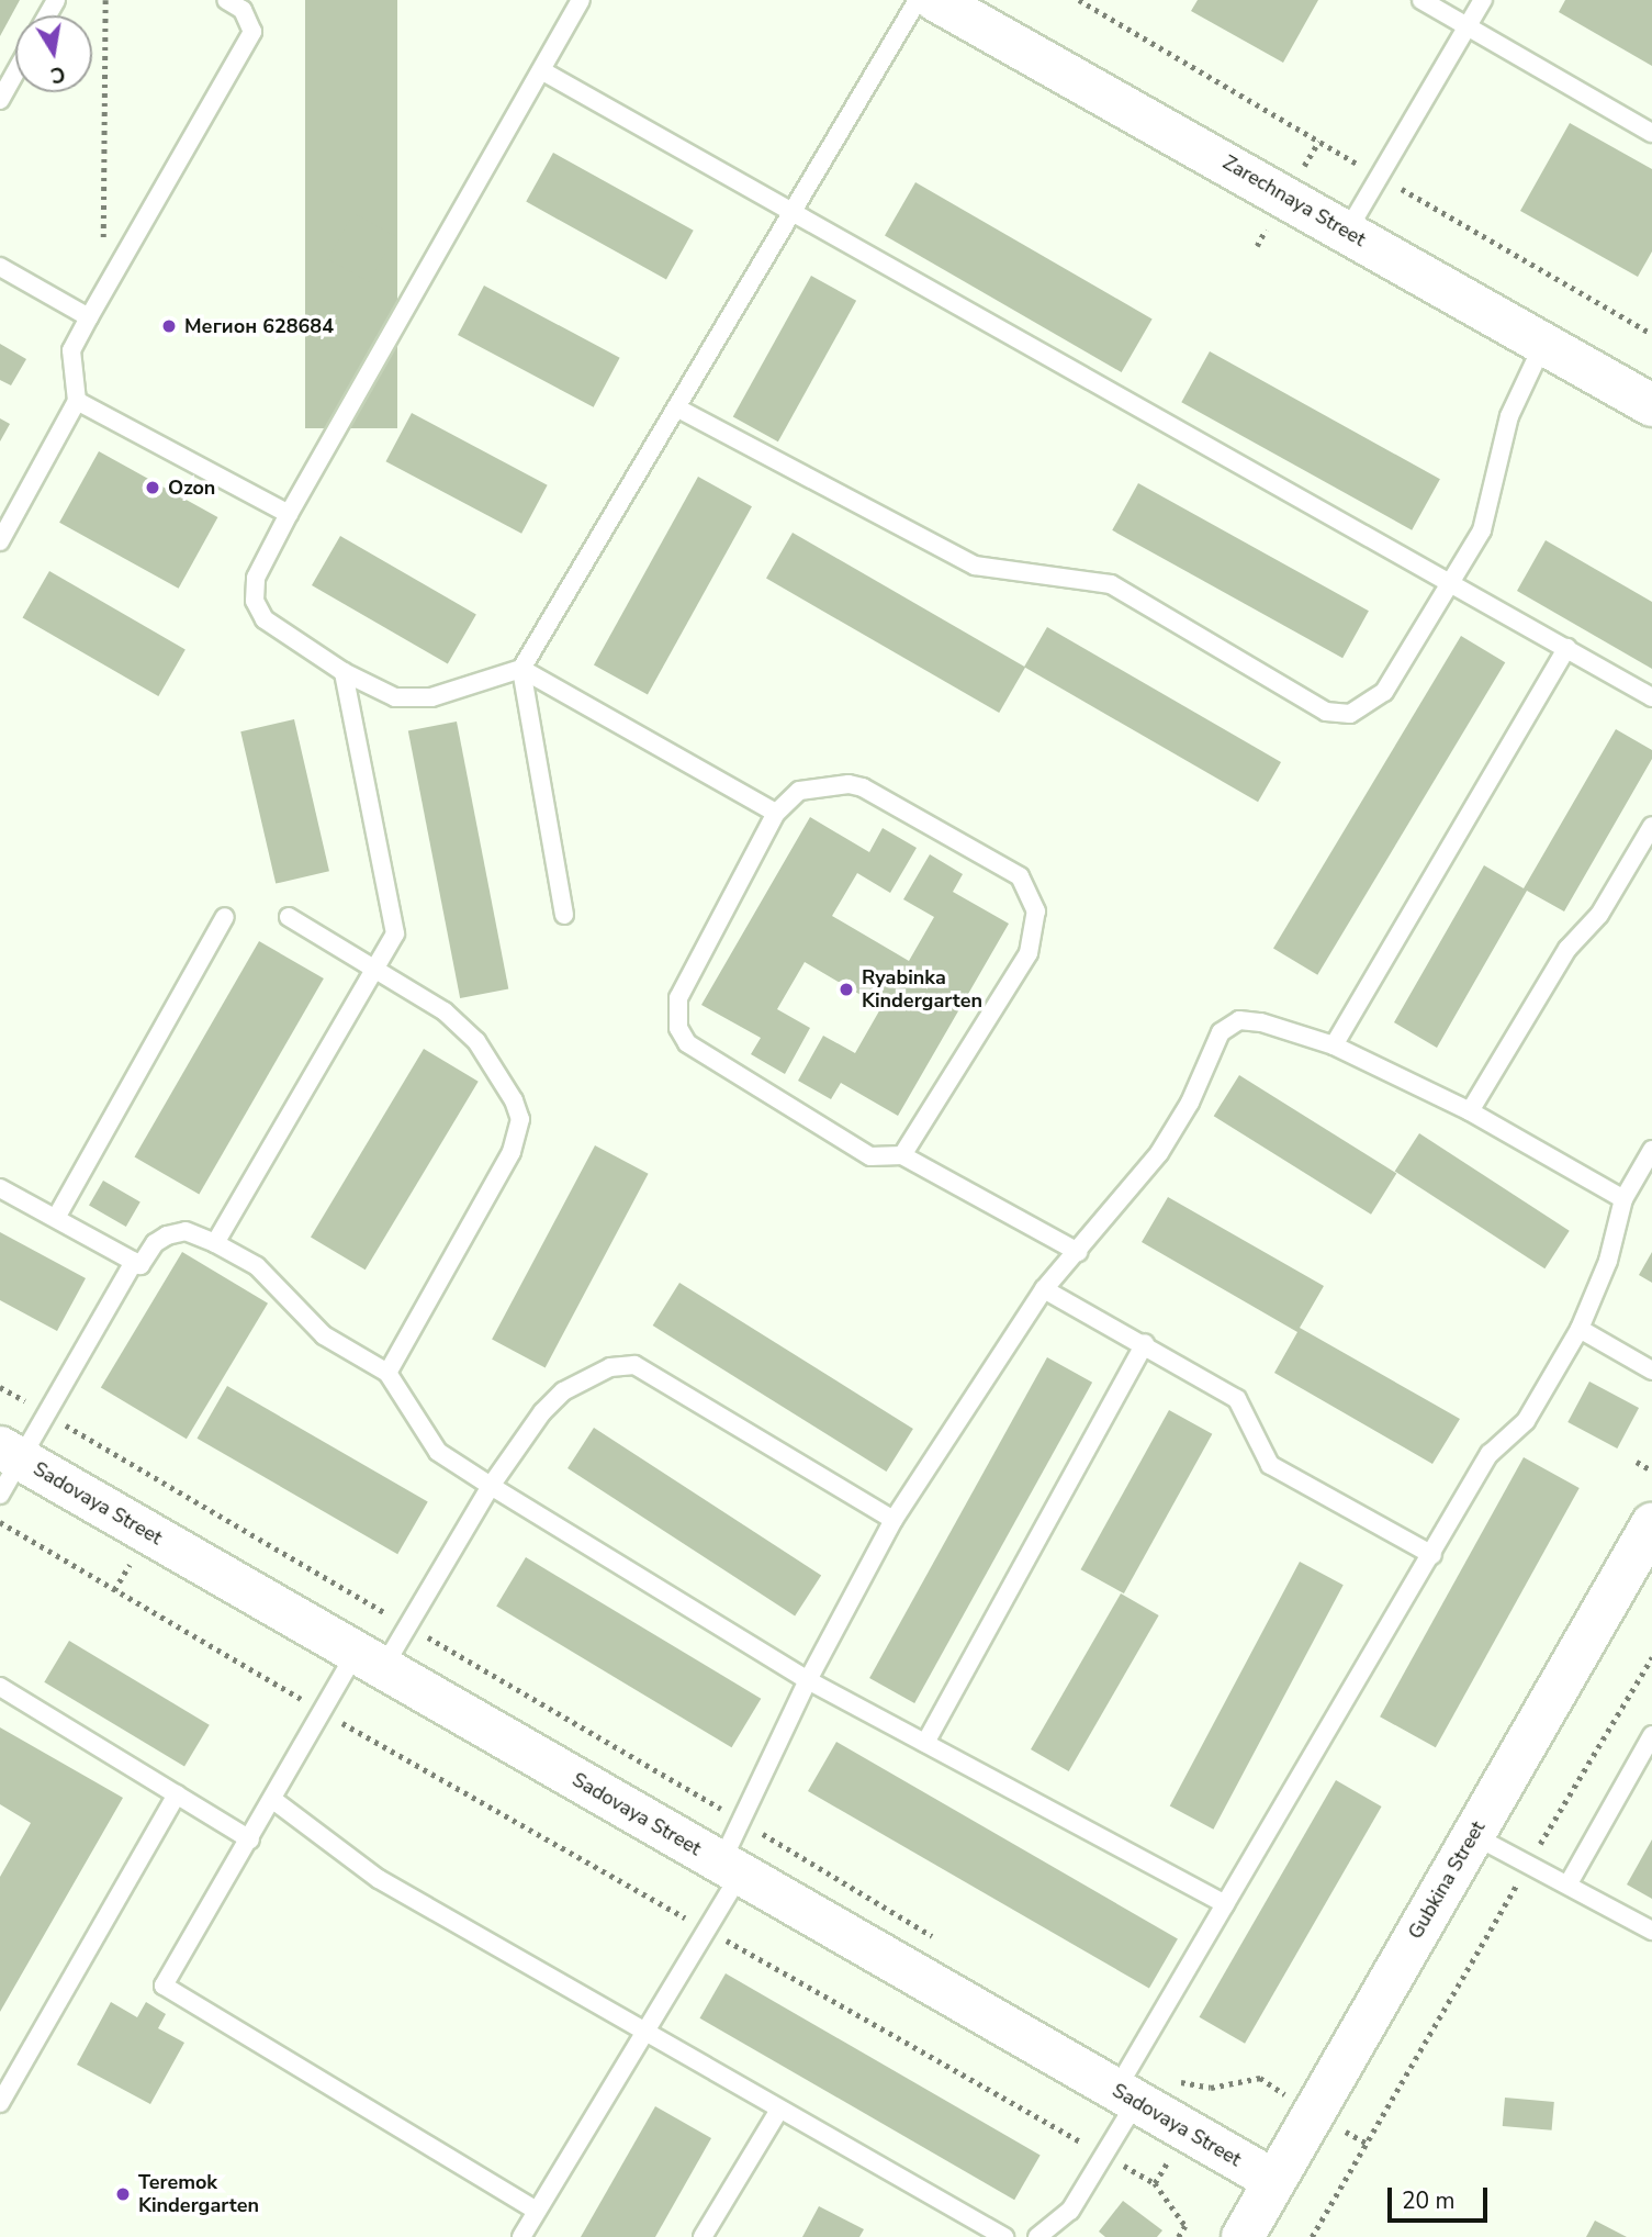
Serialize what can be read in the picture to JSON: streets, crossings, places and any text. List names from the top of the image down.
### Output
{
  "streets": {
    "main road": ["Zarechnaya Street", "Sadovaya Street", "Gubkina Street"]
  },
  "crossings": [
    ["Sadovaya Street", "Gubkina Street"]
  ],
  "places": [
    "Мегион 628684",
    "Ozon",
    "Ryabinka Kindergarten",
    "Teremok Kindergarten"
  ],
  "scale_bar": "20 m",
  "north": "bottom"
}
